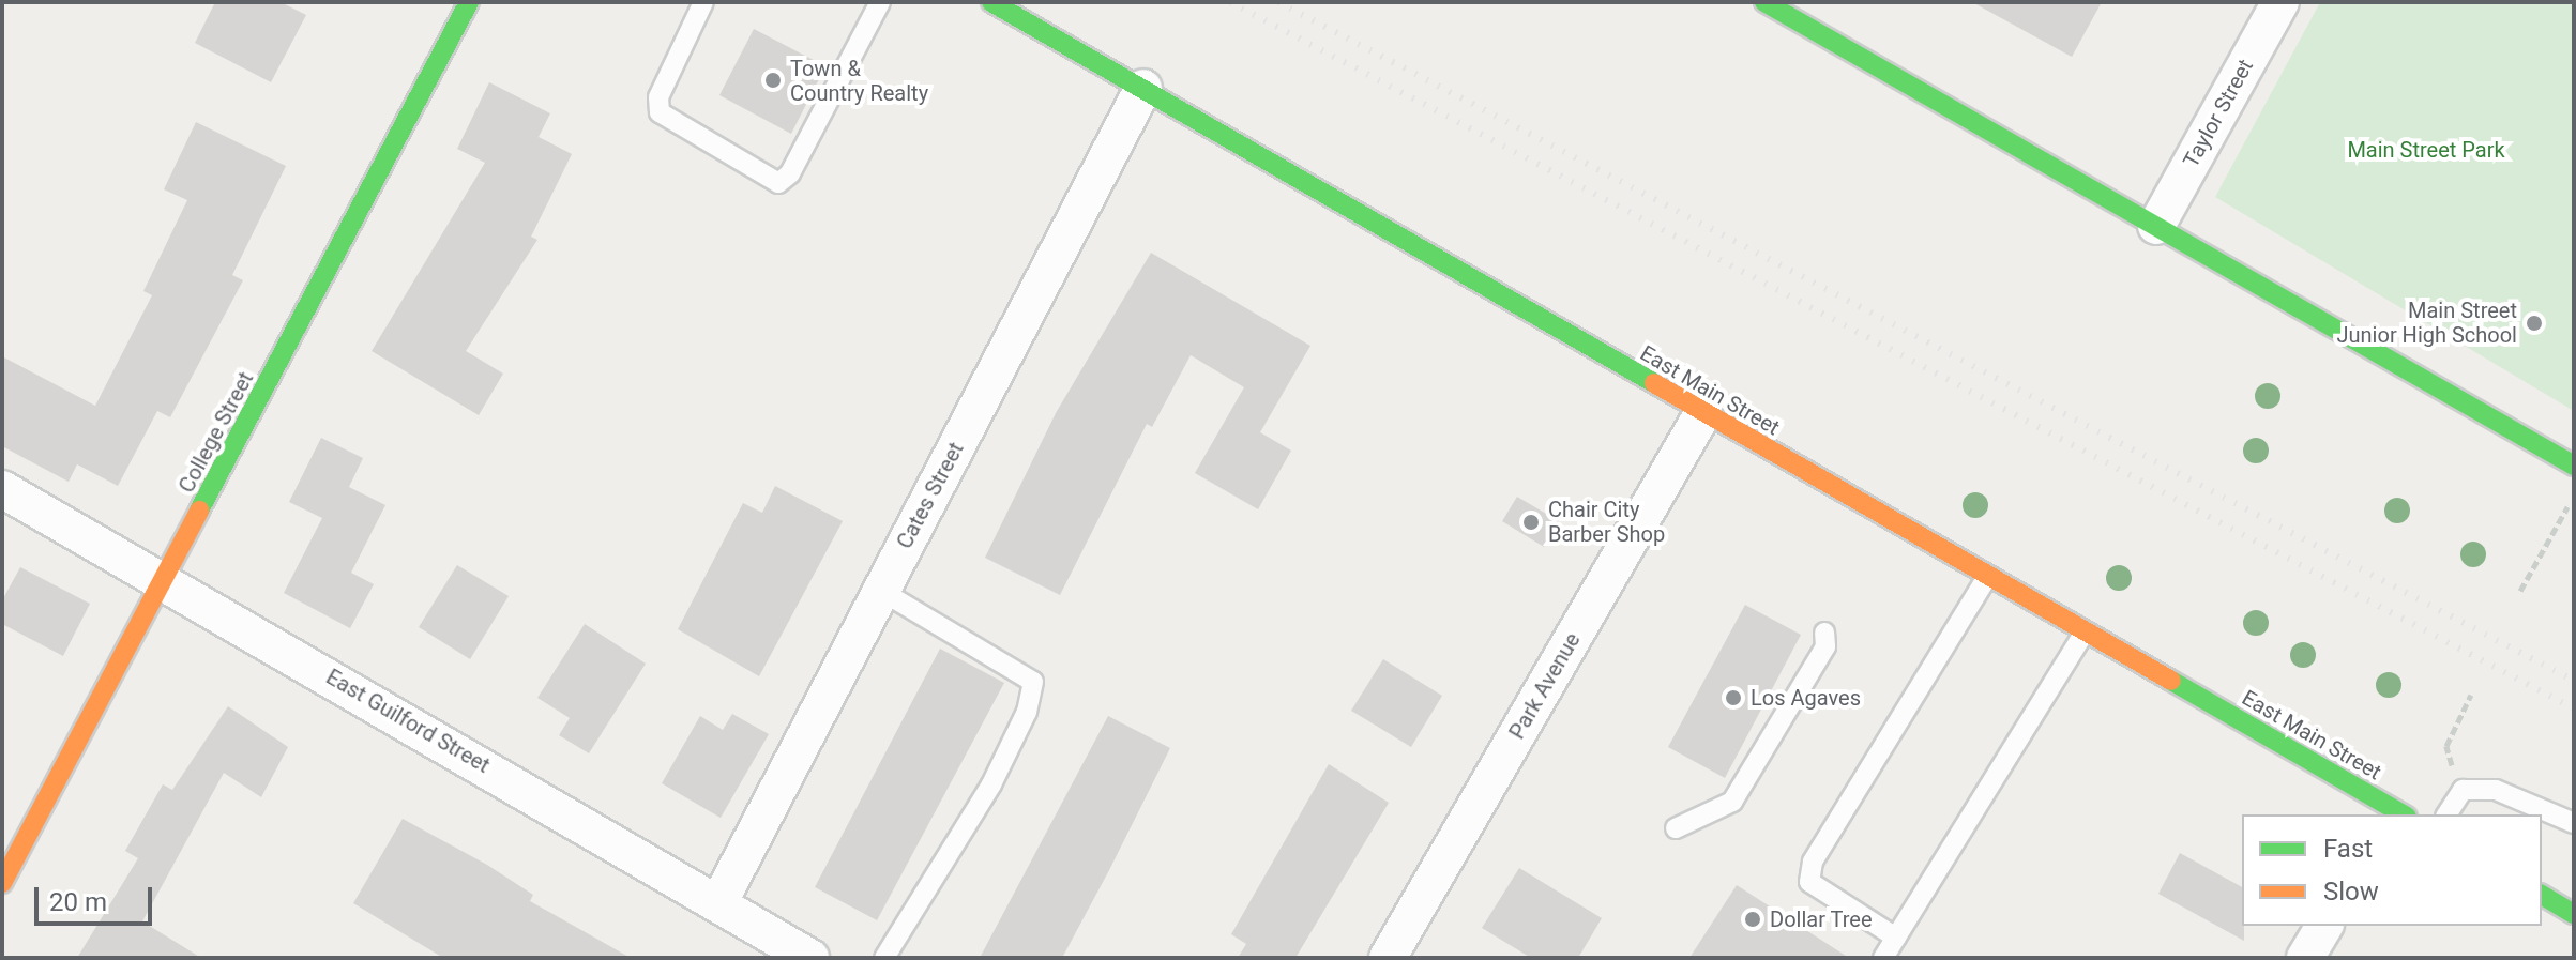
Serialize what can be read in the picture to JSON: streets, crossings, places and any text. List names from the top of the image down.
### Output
{
  "streets": {
    "street": [
      "Taylor Street",
      "East Main Street",
      "College Street",
      "Cates Street",
      "Park Avenue",
      "East Guilford Street"
    ]
  },
  "crossings": [
    ["East Main Street", "Cates Street"],
    ["East Main Street", "Park Avenue"],
    ["College Street", "East Guilford Street"],
    ["Cates Street", "East Guilford Street"]
  ],
  "parks": ["Main Street Park"],
  "places": [
    "Town & Country Realty",
    "Main Street Junior High School",
    "Chair City Barber Shop",
    "Los Agaves",
    "Dollar Tree"
  ],
  "legend": ["Fast", "Slow"],
  "scale_bar": "20 m"
}
